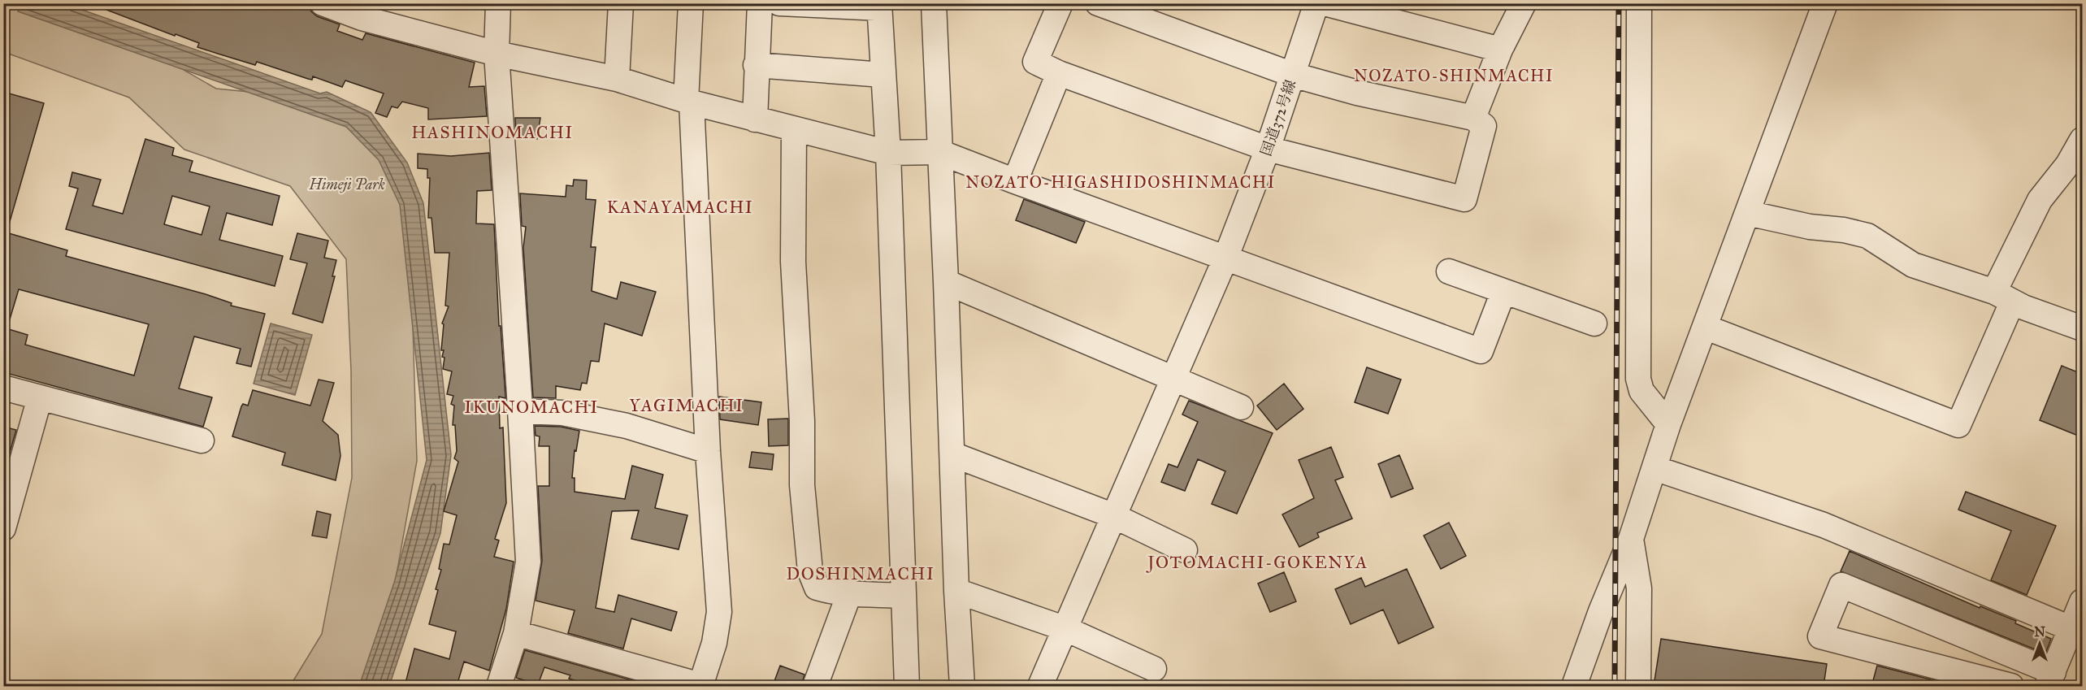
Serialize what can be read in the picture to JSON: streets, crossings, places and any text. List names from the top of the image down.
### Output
{
  "streets": {
    "street": ["国道372号線"]
  },
  "districts": [
    "NOZATO-SHINMACHI",
    "HASHINOMACHI",
    "NOZATO-HIGASHIDOSHINMACHI",
    "KANAYAMACHI",
    "YAGIMACHI",
    "IKUNOMACHI",
    "JOTOMACHI-GOKENYA",
    "DOSHINMACHI"
  ],
  "parks": ["Himeji Park"],
  "north": "top"
}
